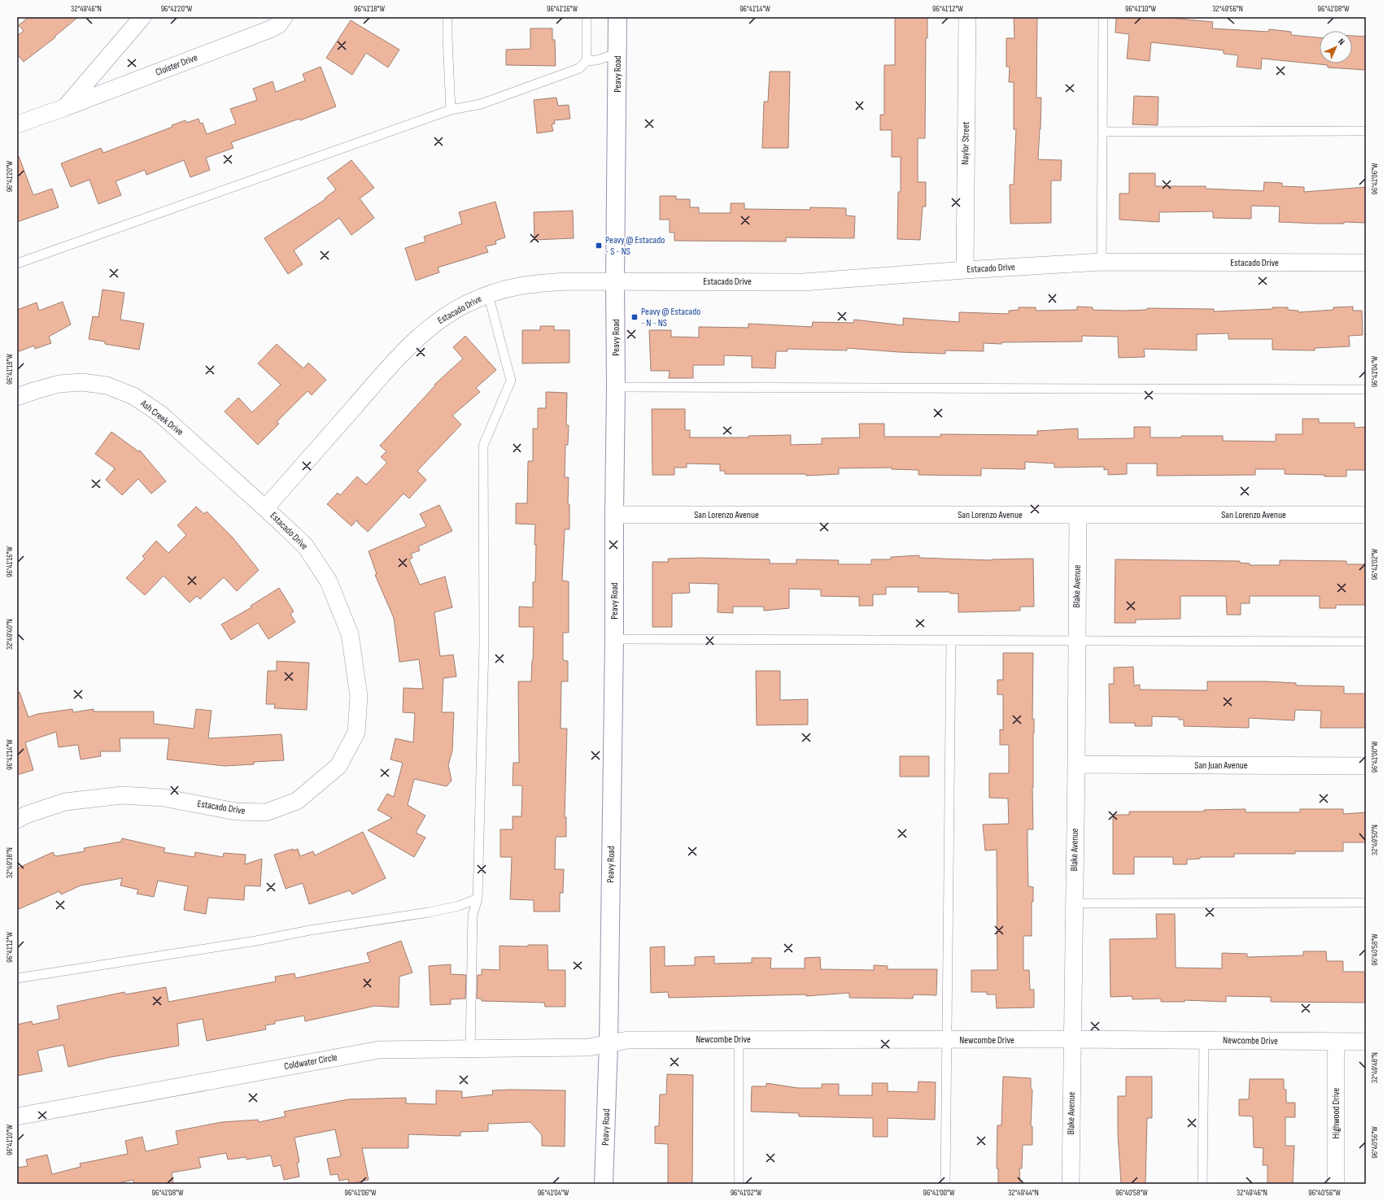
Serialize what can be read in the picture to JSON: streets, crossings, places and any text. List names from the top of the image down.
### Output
{
  "streets": {
    "street": [
      "Cloister Drive",
      "Peavy Road",
      "Naylor Street",
      "Estacado Drive",
      "Ash Creek Drive",
      "San Lorenzo Avenue",
      "Blake Avenue",
      "San Juan Avenue",
      "Newcombe Drive",
      "Coldwater Circle",
      "Highwood Drive"
    ]
  },
  "crossings": [
    ["Peavy Road", "Estacado Drive"],
    ["Peavy Road", "San Lorenzo Avenue"],
    ["Peavy Road", "Newcombe Drive"],
    ["Peavy Road", "Coldwater Circle"],
    ["Naylor Street", "Estacado Drive"],
    ["Estacado Drive", "Ash Creek Drive"],
    ["San Lorenzo Avenue", "Blake Avenue"],
    ["Blake Avenue", "San Juan Avenue"],
    ["Blake Avenue", "Newcombe Drive"],
    ["Newcombe Drive", "Coldwater Circle"],
    ["Newcombe Drive", "Highwood Drive"]
  ],
  "places": {
    "transit": ["Peavy @ Estacado - S - NS", "Peavy @ Estacado - N - NS"]
  },
  "north": "top right",
  "coordinates": [
    "32°49'46\"N",
    "96°41'20\"W",
    "96°41'18\"W",
    "96°41'16\"W",
    "96°41'14\"W",
    "96°41'12\"W",
    "96°41'10\"W",
    "32°49'56\"N",
    "96°41'08\"W",
    "96°41'06\"W",
    "96°41'04\"W",
    "96°41'02\"W",
    "32°49'40\"N",
    "96°41'00\"W",
    "32°49'50\"N",
    "32°49'38\"N",
    "96°40'58\"W",
    "32°49'48\"N",
    "96°40'56\"W",
    "32°49'44\"N"
  ]
}
